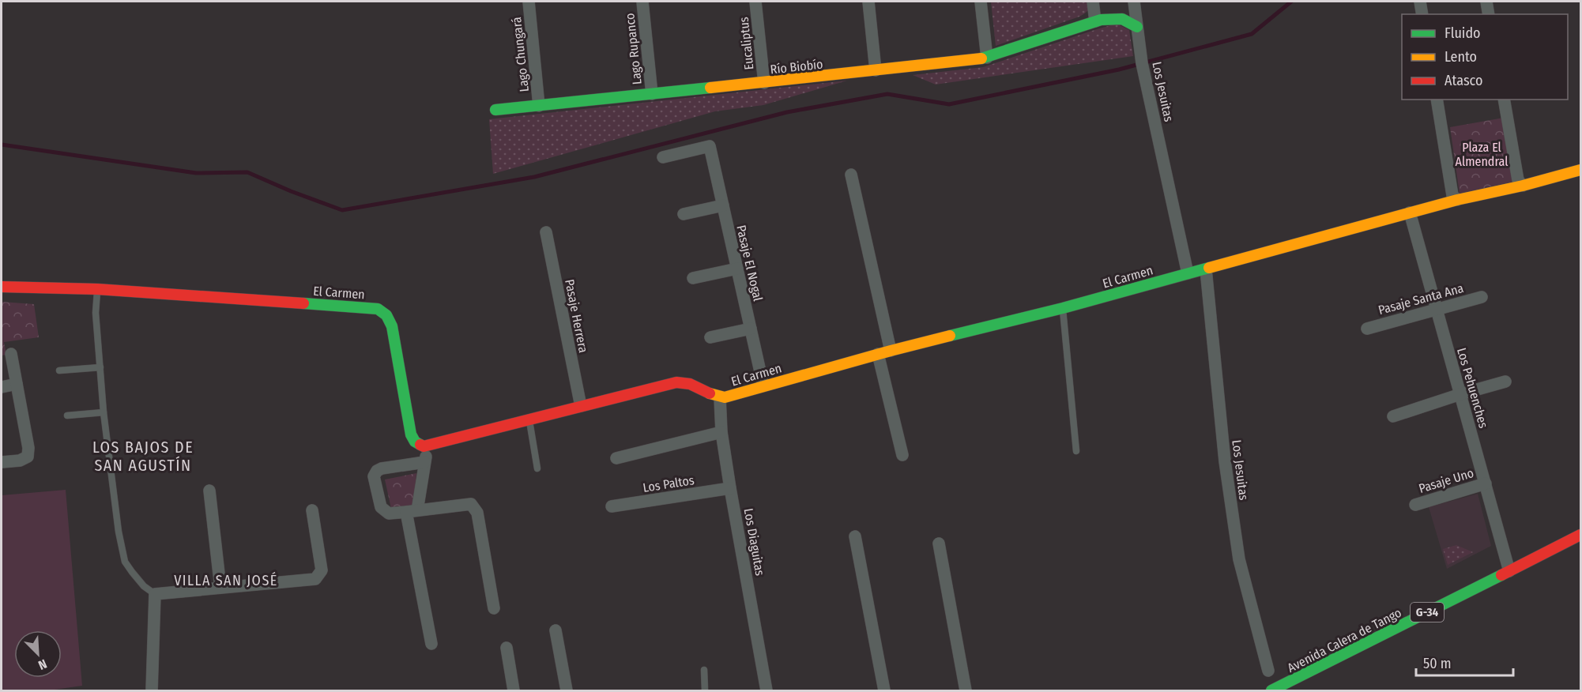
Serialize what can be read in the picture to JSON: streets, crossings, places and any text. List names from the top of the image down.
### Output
{
  "streets": {
    "street": [
      "Eucaliptus",
      "Lago Rupanco",
      "Lago Chungará",
      "Río Biobío",
      "Los Jesuitas",
      "Pasaje El Nogal",
      "El Carmen",
      "Pasaje Santa Ana",
      "Pasaje Herrera",
      "Los Pehuenches",
      "Pasaje Uno",
      "Los Paltos",
      "Los Diaguitas",
      "G-34",
      "Avenida Calera de Tango"
    ]
  },
  "crossings": [
    ["Eucaliptus", "Río Biobío"],
    ["Lago Rupanco", "Río Biobío"],
    ["Lago Chungará", "Río Biobío"],
    ["Río Biobío", "Los Jesuitas"],
    ["Los Jesuitas", "El Carmen"],
    ["Pasaje El Nogal", "El Carmen"],
    ["El Carmen", "Pasaje Herrera"],
    ["El Carmen", "Los Pehuenches"],
    ["El Carmen", "Los Diaguitas"],
    ["Pasaje Santa Ana", "Los Pehuenches"],
    ["Los Pehuenches", "Pasaje Uno"],
    ["Los Pehuenches", "Avenida Calera de Tango"],
    ["Los Paltos", "Los Diaguitas"]
  ],
  "districts": ["LOS BAJOS DE SAN AGUSTÍN", "VILLA SAN JOSÉ"],
  "parks": ["Plaza El Almendral"],
  "legend": ["Fluido", "Lento", "Atasco"],
  "scale_bar": "50 m",
  "north": "bottom right"
}
